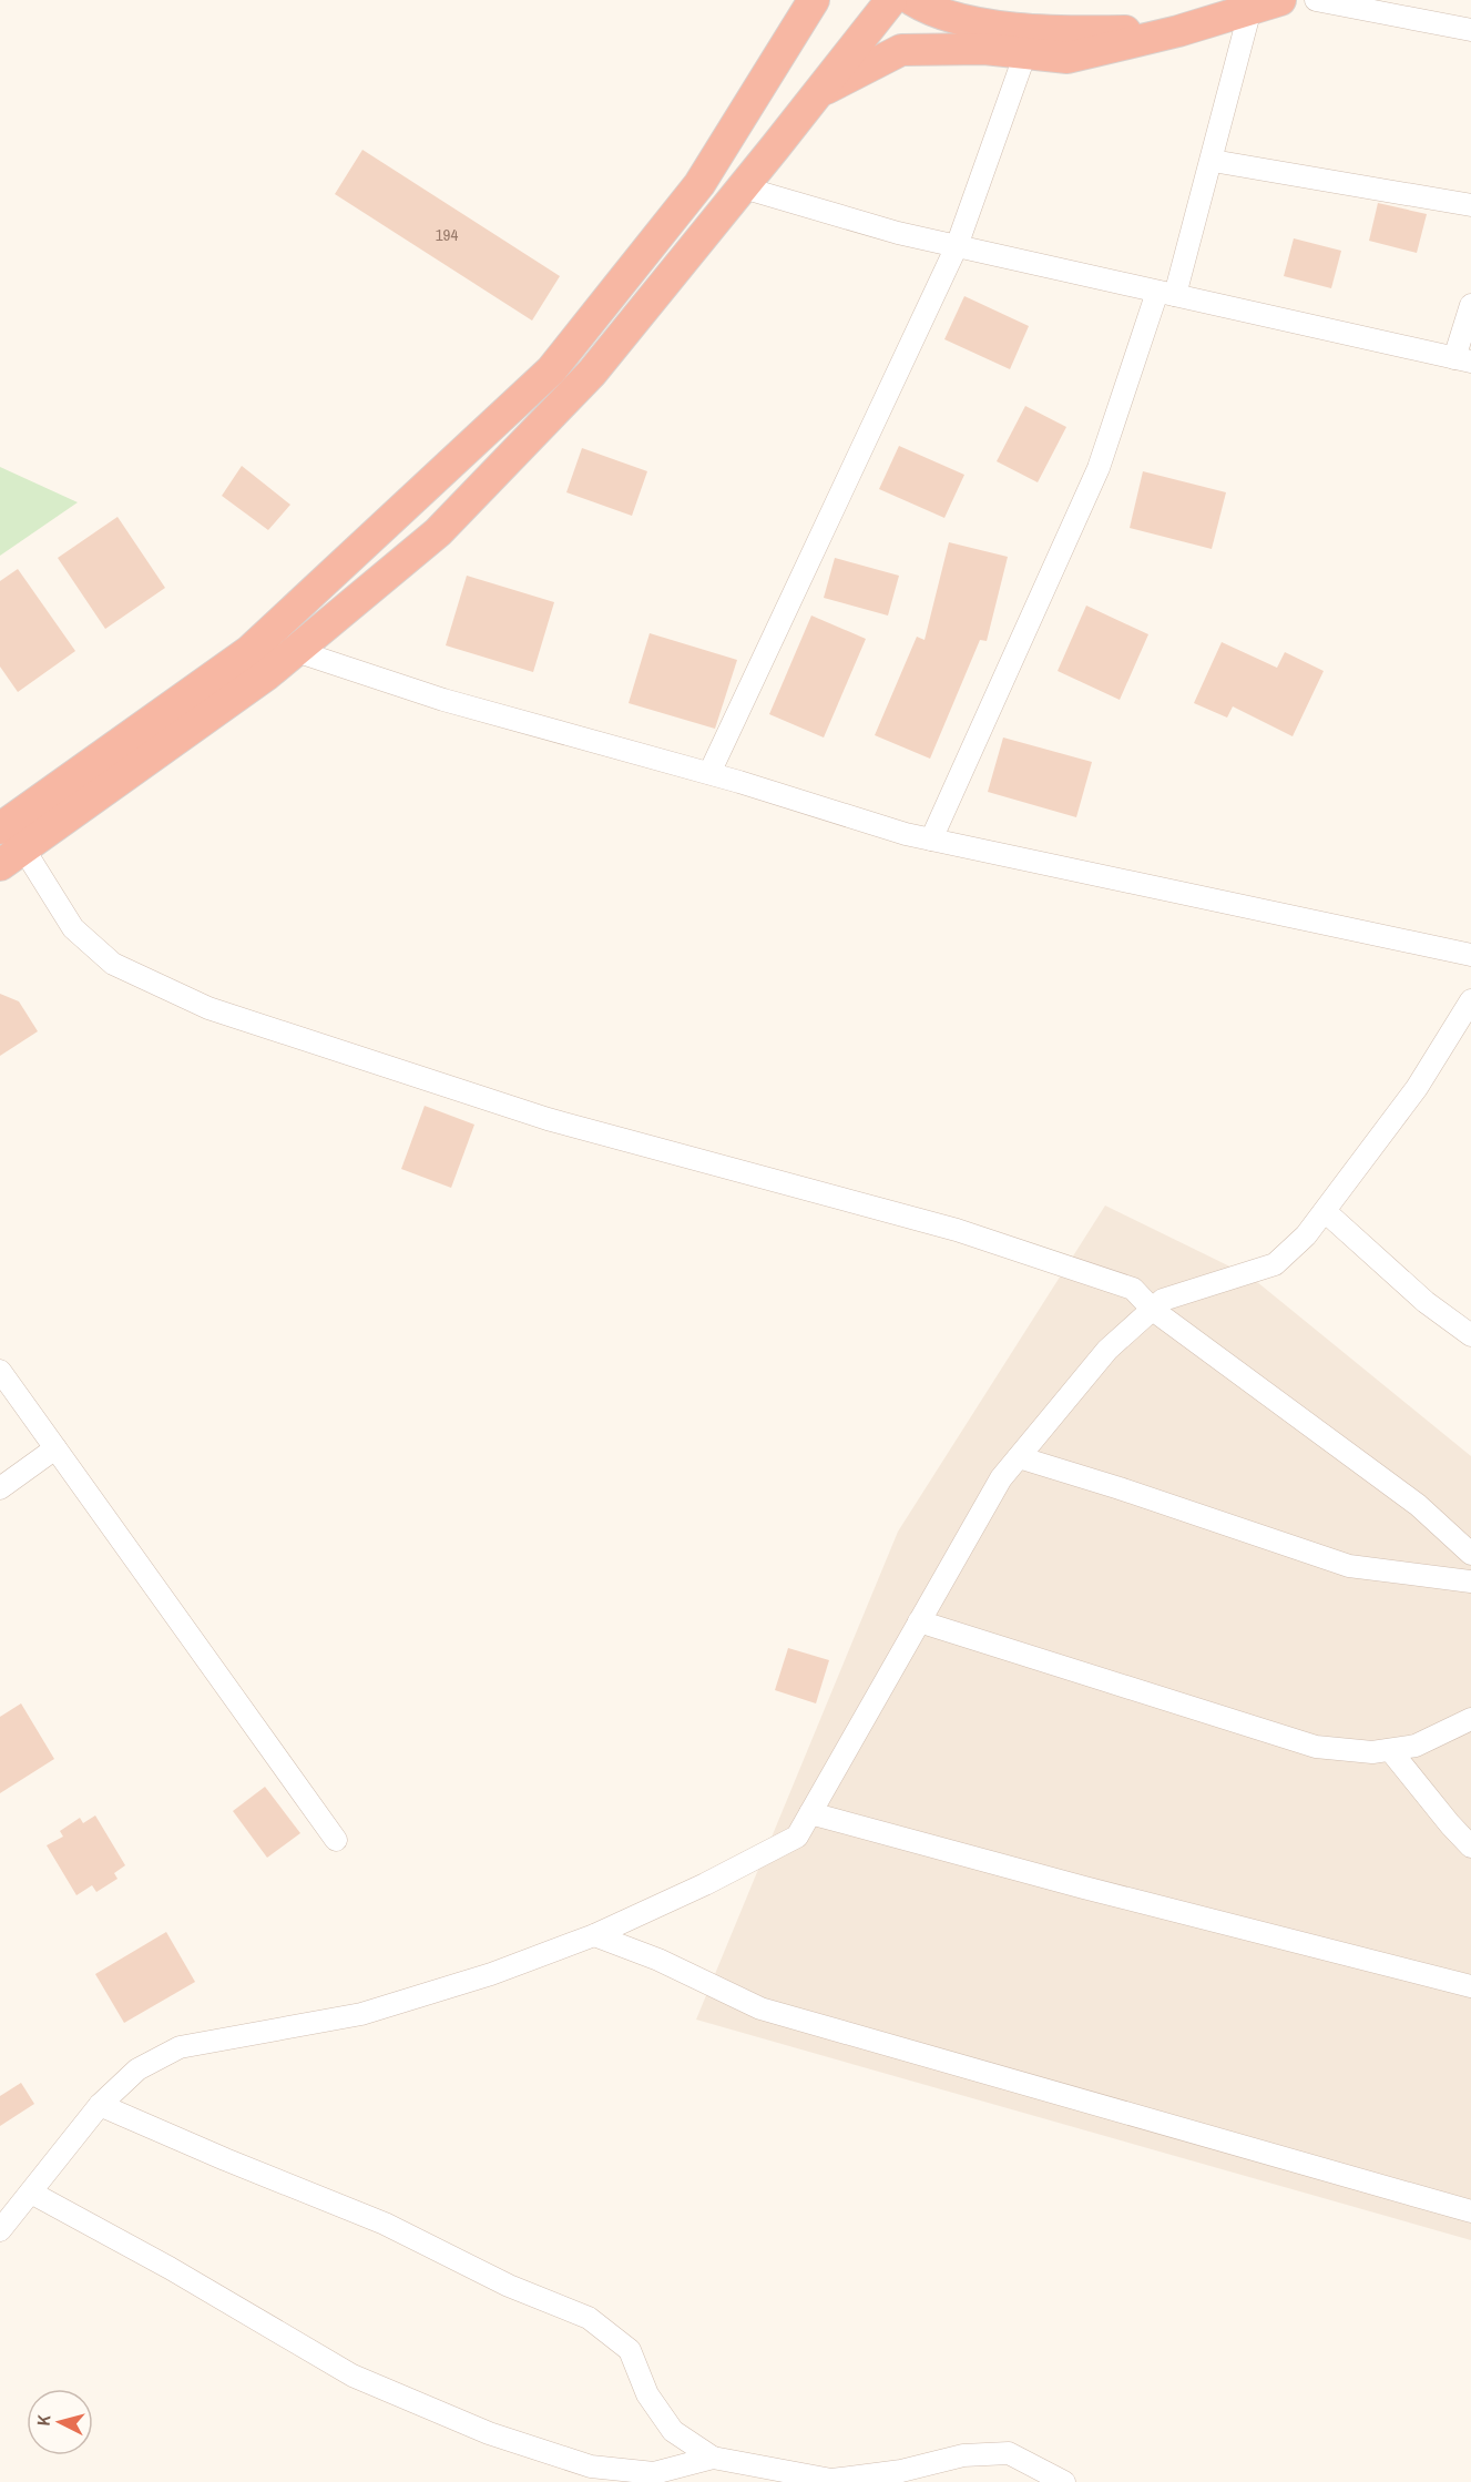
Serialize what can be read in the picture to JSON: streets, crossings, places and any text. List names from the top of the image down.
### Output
{
  "house_numbers": ["194"],
  "north": "left"
}
